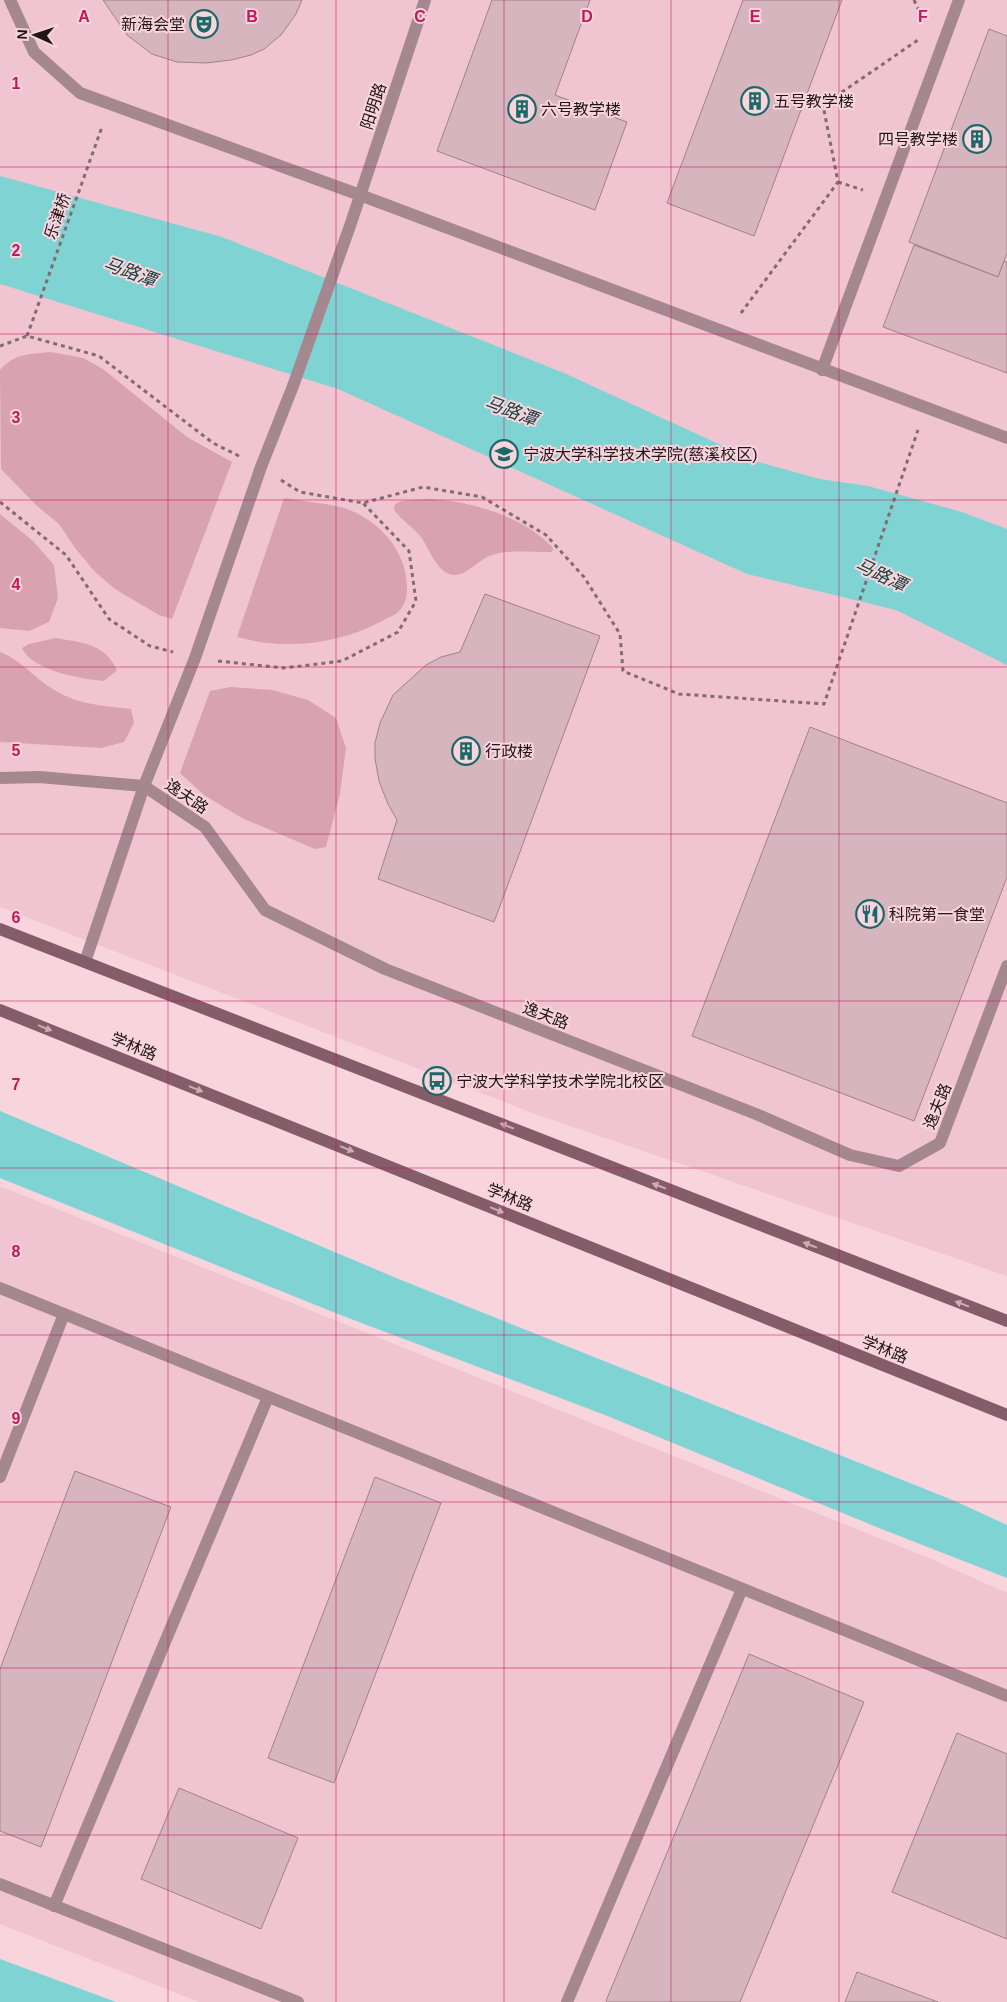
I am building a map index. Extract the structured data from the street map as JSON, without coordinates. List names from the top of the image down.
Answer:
{
  "streets": {
    "main road": ["学林路"],
    "street": ["阳明路", "逸夫路"],
    "path": ["乐津桥"]
  },
  "crossings": [
    ["阳明路", "逸夫路"]
  ],
  "water": ["马路潭"],
  "places": {
    "theatre": ["新海会堂"],
    "building": [
      "五号教学楼",
      "六号教学楼",
      "四号教学楼",
      "行政楼"
    ],
    "school or university": ["宁波大学科学技术学院(慈溪校区)"],
    "restaurant": ["科院第一食堂"],
    "bus stop": ["宁波大学科学技术学院北校区"]
  },
  "north": "left",
  "grid": {
    "columns": [
      "A",
      "B",
      "C",
      "D",
      "E",
      "F"
    ],
    "rows": [
      "1",
      "2",
      "3",
      "4",
      "5",
      "6",
      "7",
      "8",
      "9"
    ]
  }
}
